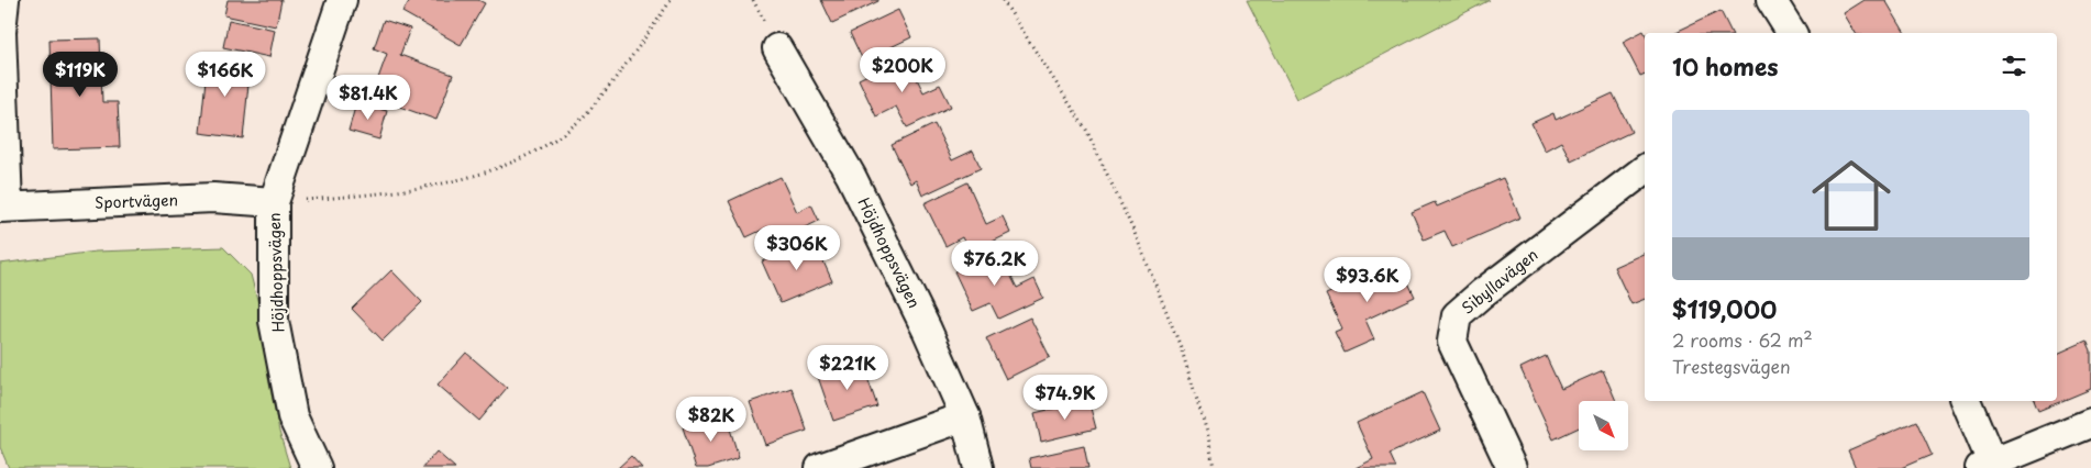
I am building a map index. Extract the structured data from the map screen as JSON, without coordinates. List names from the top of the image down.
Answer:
{
  "streets": {
    "street": ["Sportvägen", "Höjdhoppsvägen", "Sibyllavägen"]
  },
  "crossings": [
    ["Sportvägen", "Höjdhoppsvägen"]
  ],
  "north": "bottom right",
  "page": {
    "heading": "10 homes",
    "price": [
      "$200K",
      "$119K",
      "$166K",
      "$81.4K",
      "$306K",
      "$76.2K",
      "$93.6K",
      "$221K",
      "$74.9K",
      "$82K"
    ],
    "list": [
      {
        "name": "$119,000",
        "note": "2 rooms · 62 m² · Trestegsvägen"
      }
    ]
  }
}
